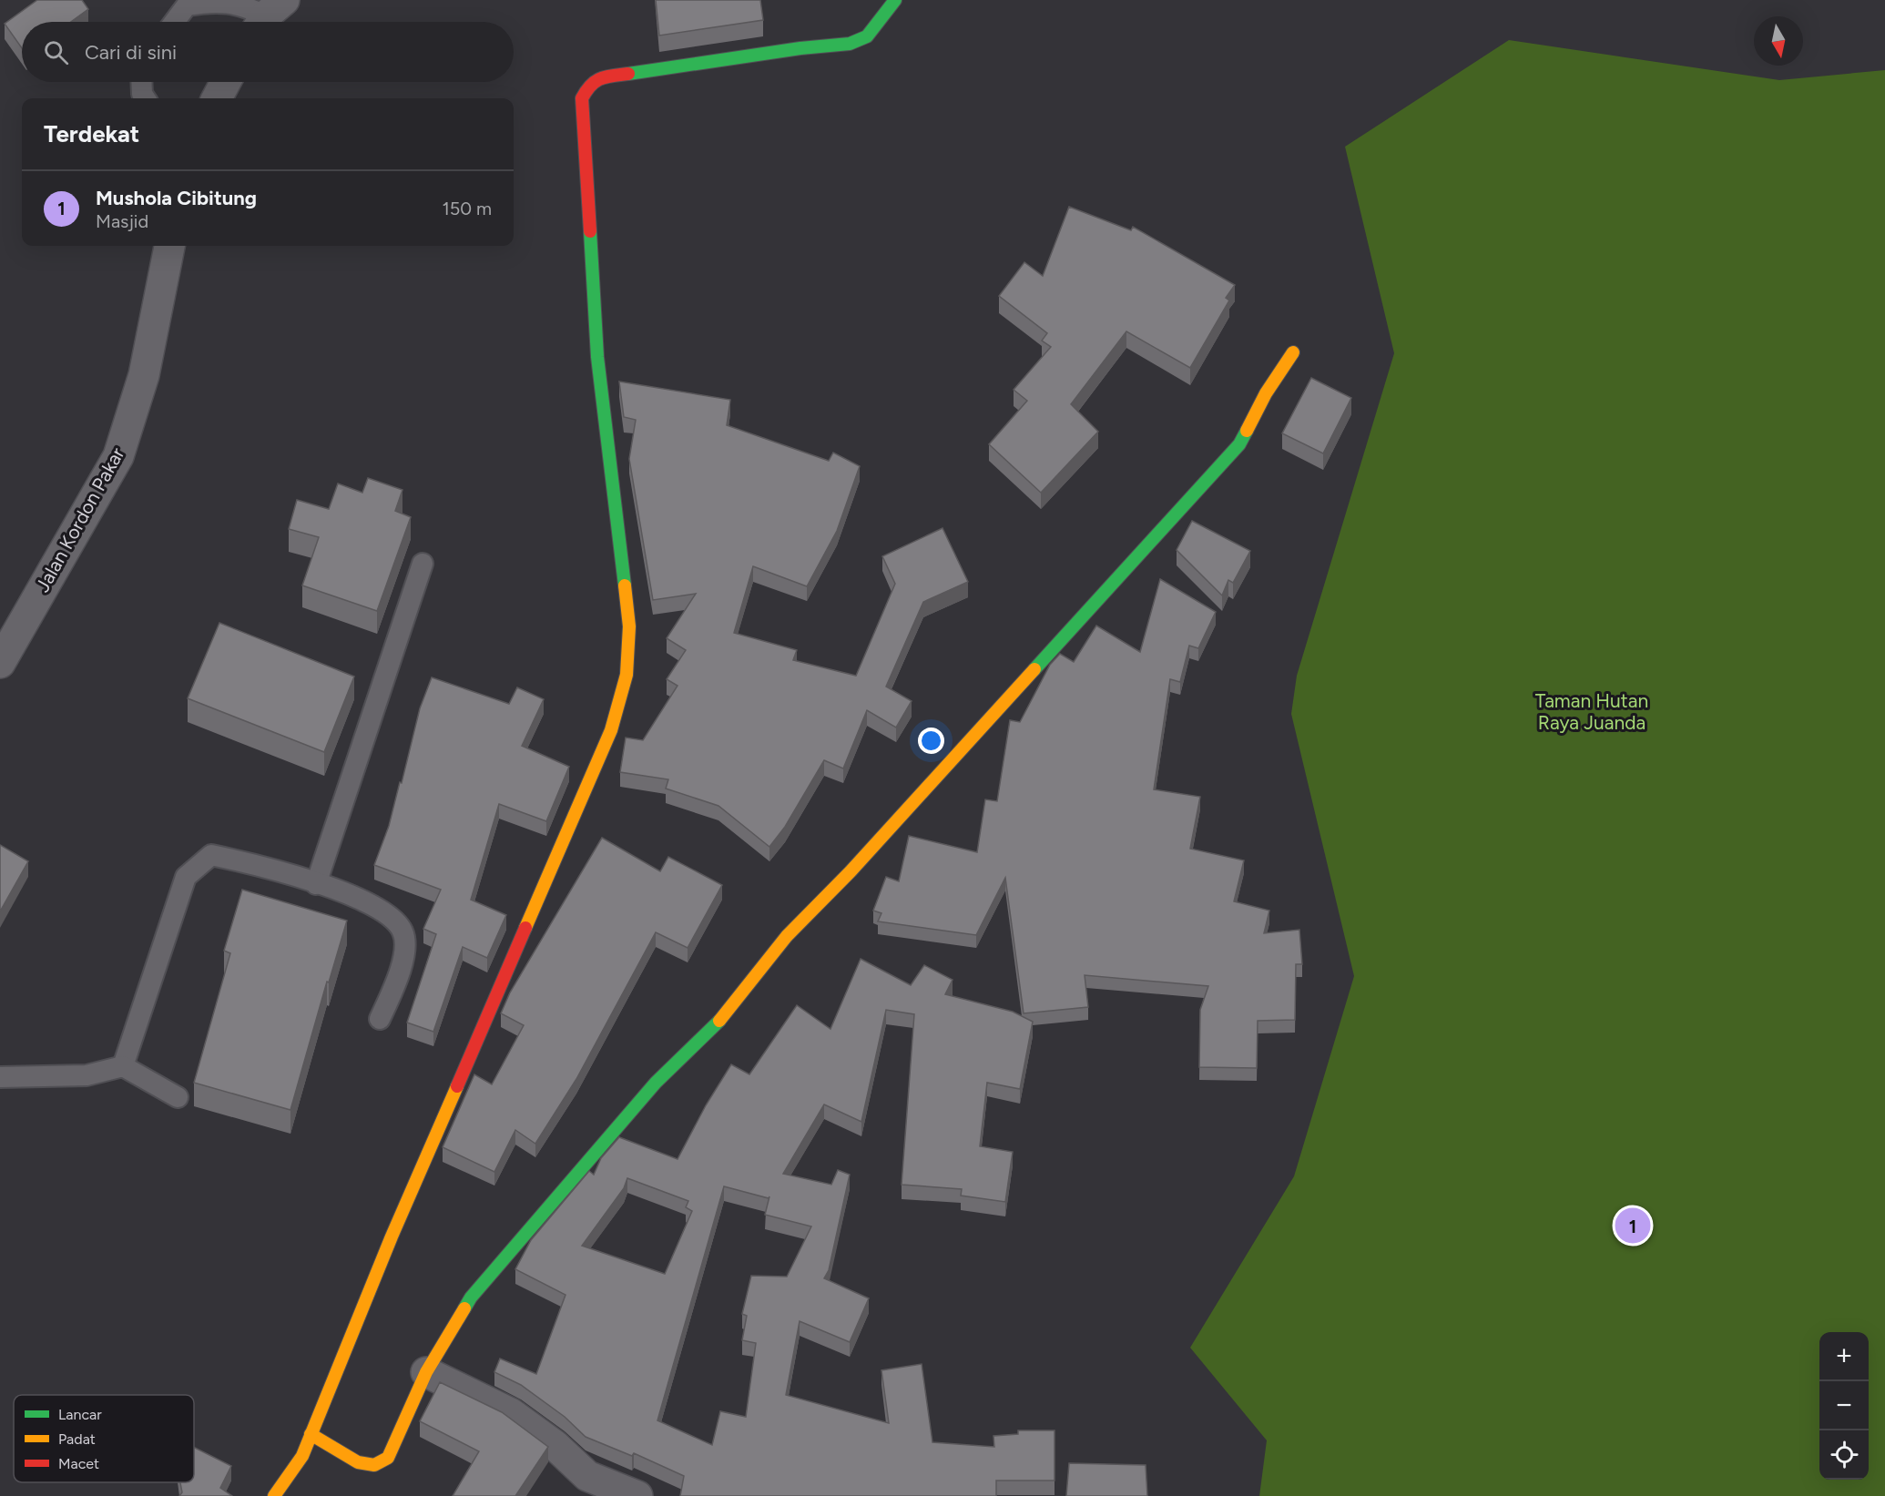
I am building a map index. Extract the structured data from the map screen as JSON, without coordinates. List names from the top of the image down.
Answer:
{
  "streets": {
    "street": ["Jalan Kordon Pakar"]
  },
  "parks": ["Taman Hutan Raya Juanda"],
  "legend": ["Lancar", "Padat", "Macet"],
  "north": "bottom",
  "page": {
    "search": "Cari di sini",
    "heading": "Terdekat",
    "list": [
      {
        "mark": "1",
        "name": "Mushola Cibitung",
        "note": "Masjid",
        "value": "150 m"
      }
    ],
    "pins": "1",
    "map_buttons": ["+", "−"]
  }
}
